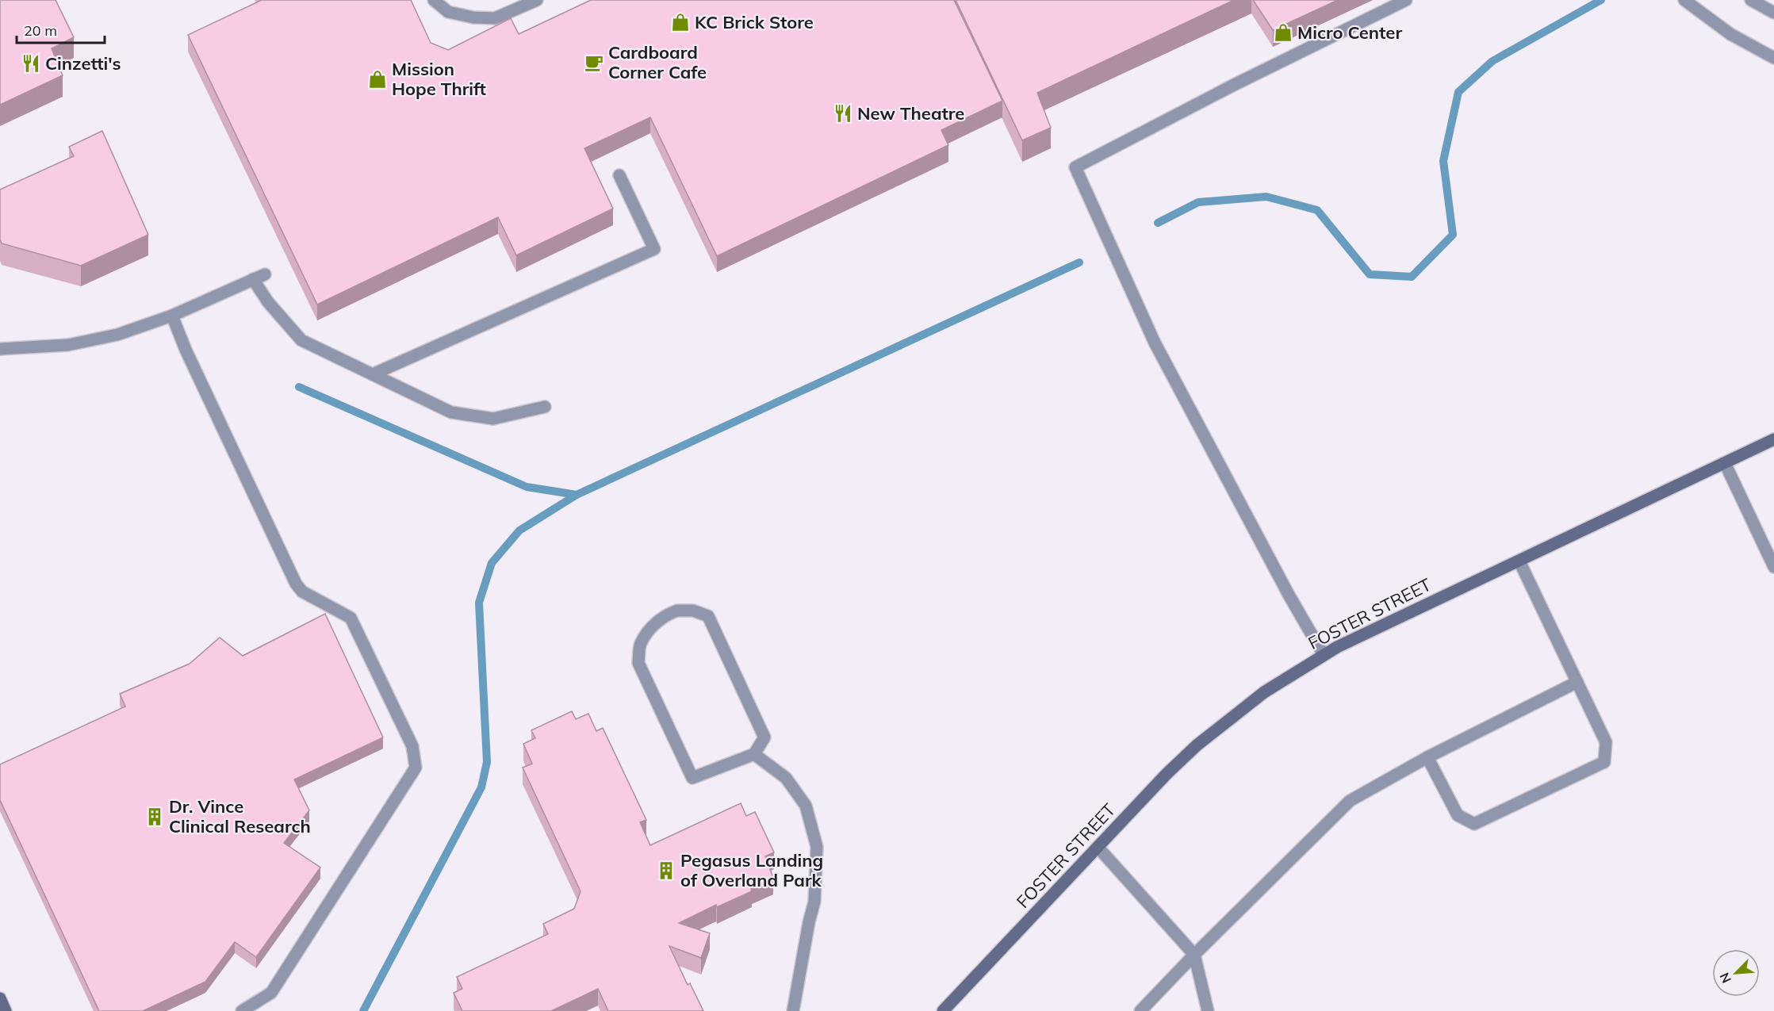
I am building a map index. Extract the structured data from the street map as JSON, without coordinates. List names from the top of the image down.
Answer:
{
  "streets": {
    "street": ["FOSTER STREET"]
  },
  "places": {
    "shop": ["KC Brick Store", "Micro Center", "Mission Hope Thrift"],
    "cafe": ["Cardboard Corner Cafe"],
    "restaurant": ["Cinzetti's", "New Theatre"],
    "building": ["Dr. Vince Clinical Research", "Pegasus Landing of Overland Park"]
  },
  "scale_bar": "20 m",
  "north": "bottom left"
}
